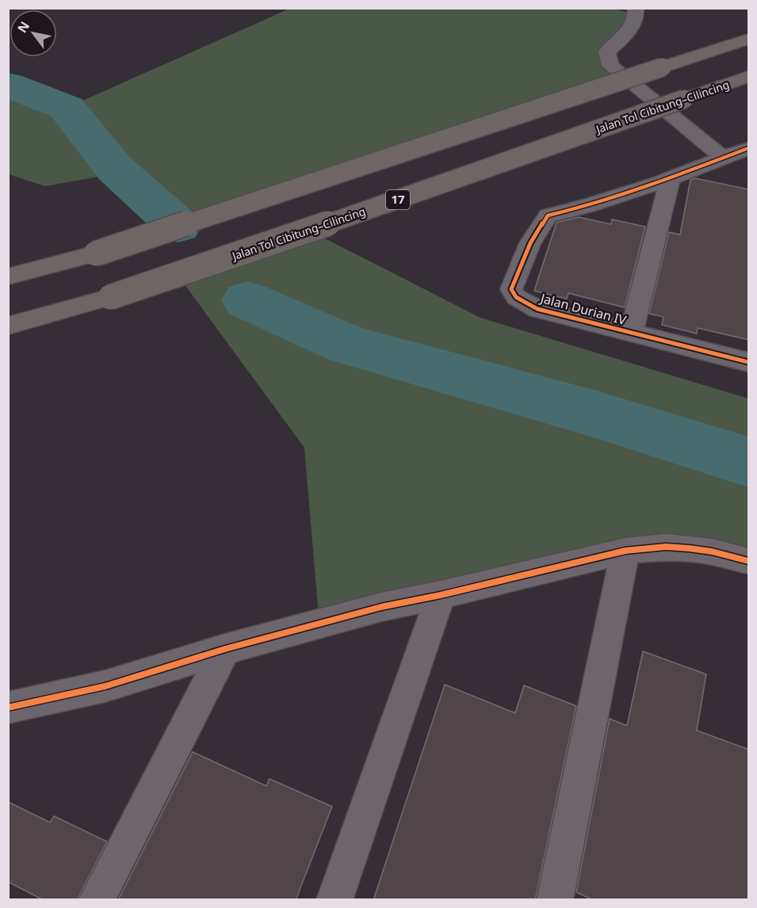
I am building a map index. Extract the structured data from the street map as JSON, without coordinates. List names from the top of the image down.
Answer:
{
  "streets": {
    "highway": ["Jalan Tol Cibitung–Cilincing", "17"],
    "street": ["Jalan Durian IV"]
  },
  "north": "top left"
}
